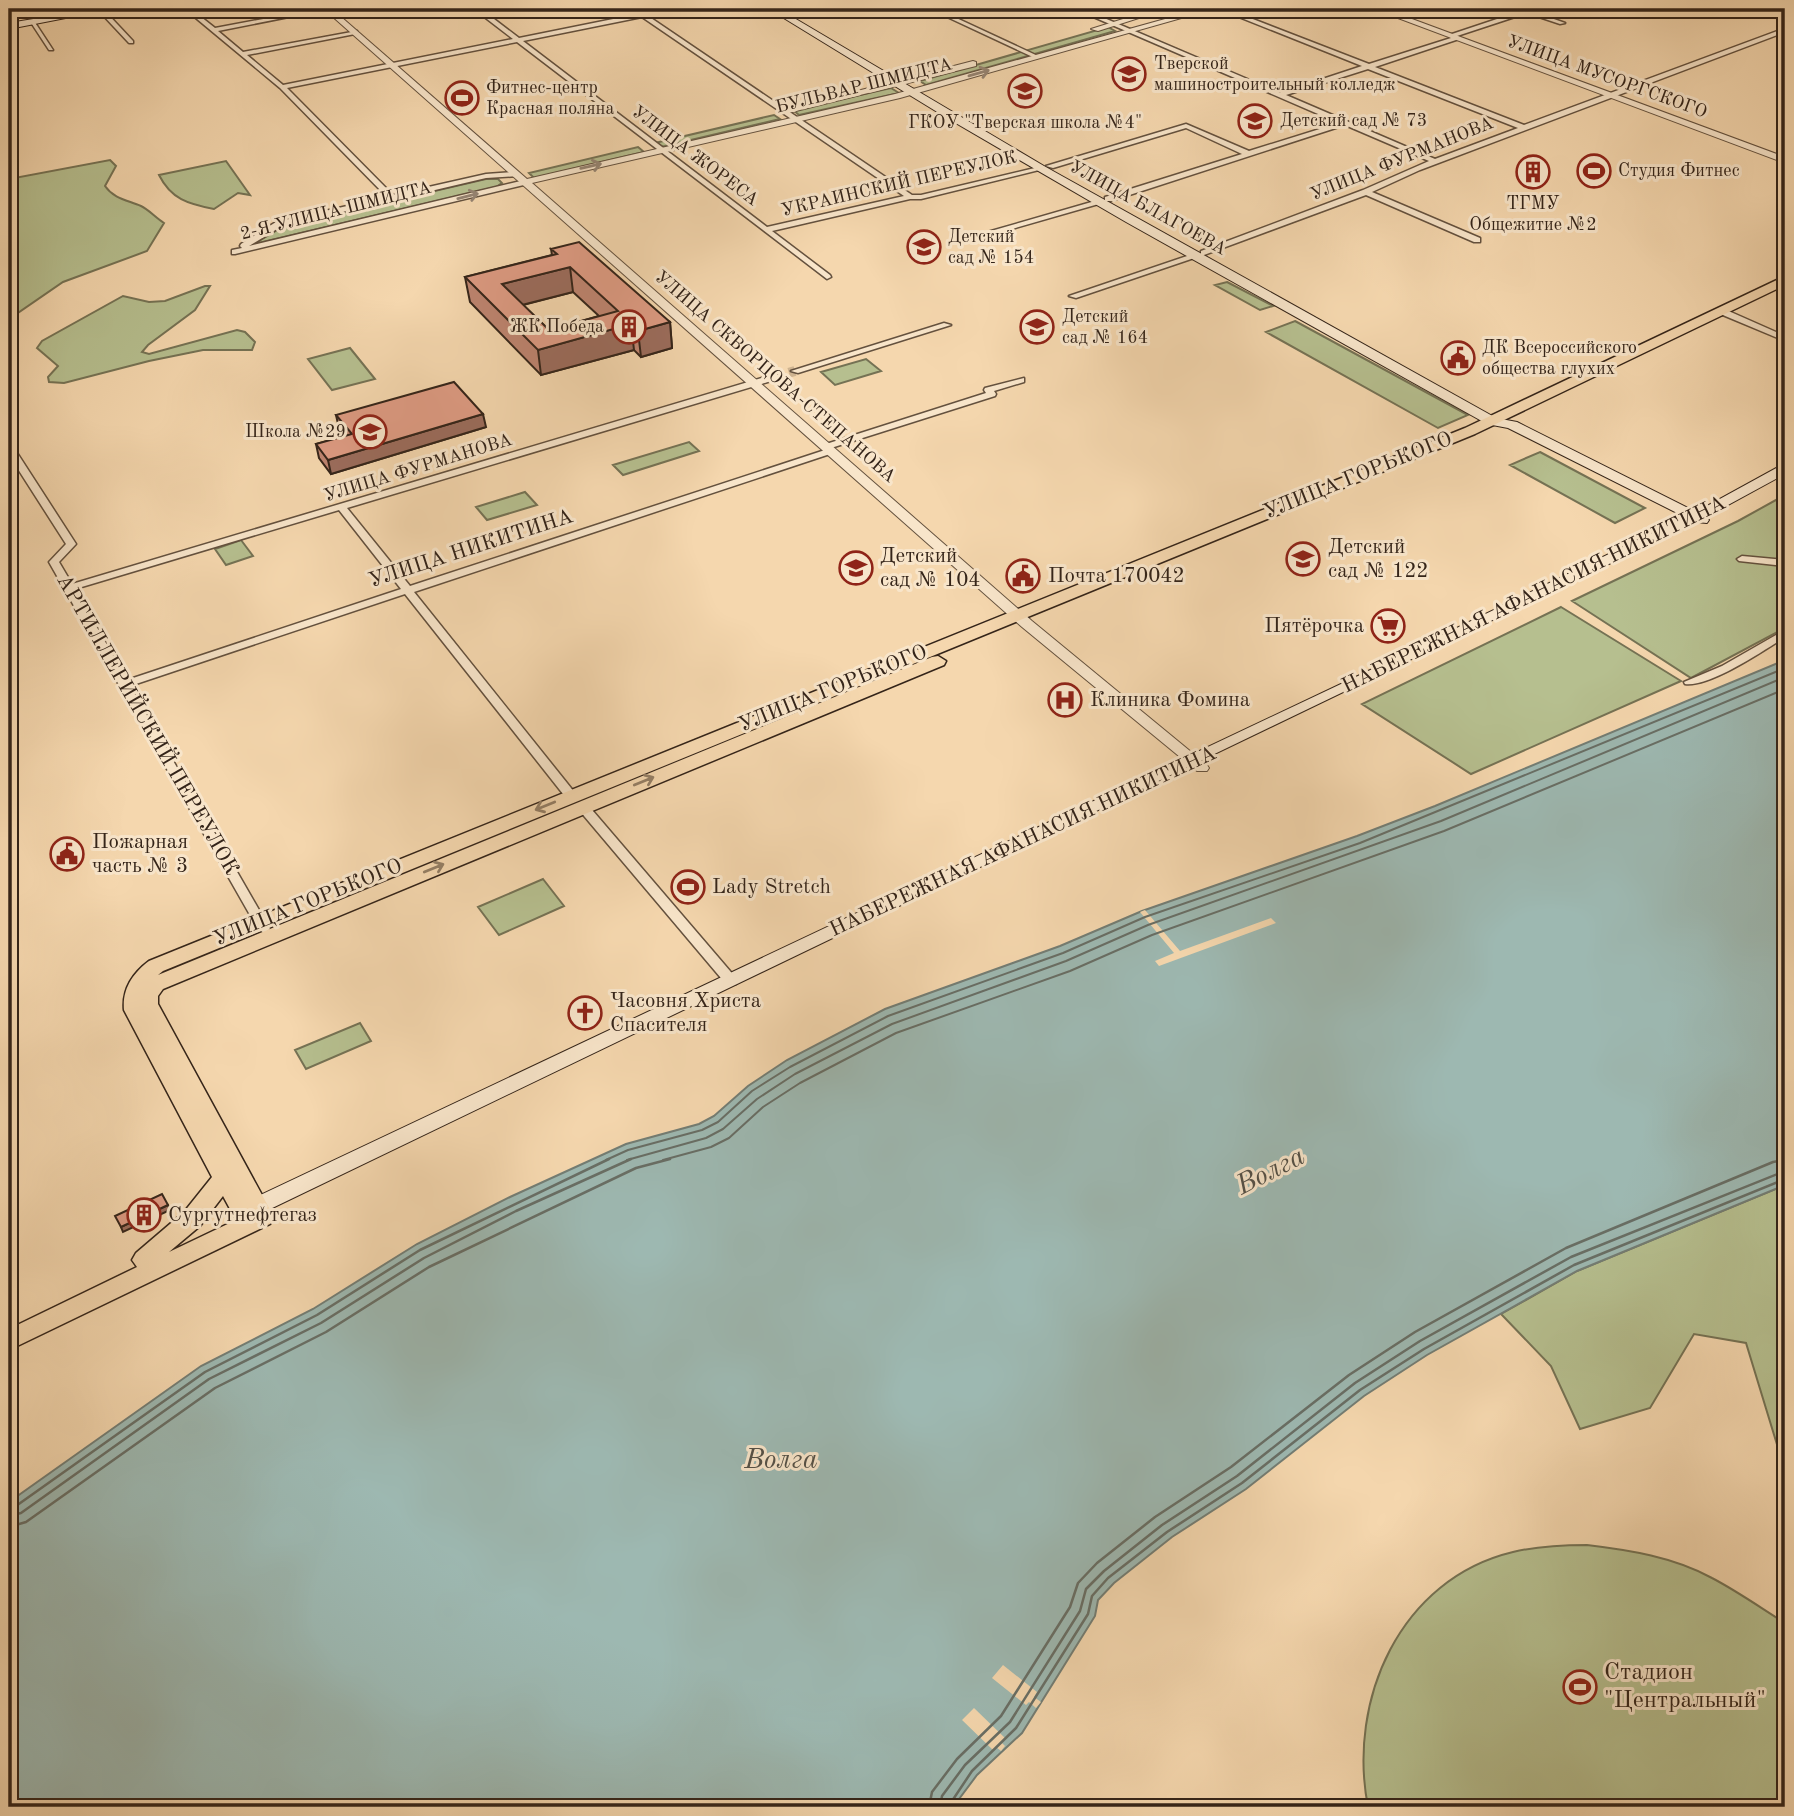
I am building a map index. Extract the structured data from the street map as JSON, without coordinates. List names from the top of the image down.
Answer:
{
  "streets": {
    "main road": ["УЛИЦА БЛАГОЕВА", "УЛИЦА ГОРЬКОГО", "НАБЕРЕЖНАЯ АФАНАСИЯ НИКИТИНА"],
    "street": [
      "УЛИЦА МУСОРГСКОГО",
      "БУЛЬВАР ШМИДТА",
      "УЛИЦА ЖОРЕСА",
      "УЛИЦА ФУРМАНОВА",
      "УКРАИНСКИЙ ПЕРЕУЛОК",
      "2-Я УЛИЦА ШМИДТА",
      "УЛИЦА СКВОРЦОВА-СТЕПАНОВА",
      "УЛИЦА НИКИТИНА",
      "АРТИЛЛЕРИЙСКИЙ ПЕРЕУЛОК"
    ]
  },
  "crossings": [
    ["УЛИЦА МУСОРГСКОГО", "УЛИЦА ФУРМАНОВА"],
    ["БУЛЬВАР ШМИДТА", "УЛИЦА ЖОРЕСА"],
    ["БУЛЬВАР ШМИДТА", "УЛИЦА БЛАГОЕВА"],
    ["БУЛЬВАР ШМИДТА", "2-Я УЛИЦА ШМИДТА"],
    ["БУЛЬВАР ШМИДТА", "УЛИЦА СКВОРЦОВА-СТЕПАНОВА"],
    ["УЛИЦА ЖОРЕСА", "УКРАИНСКИЙ ПЕРЕУЛОК"],
    ["УЛИЦА ФУРМАНОВА", "УЛИЦА БЛАГОЕВА"],
    ["УЛИЦА ФУРМАНОВА", "УЛИЦА СКВОРЦОВА-СТЕПАНОВА"],
    ["УЛИЦА ФУРМАНОВА", "АРТИЛЛЕРИЙСКИЙ ПЕРЕУЛОК"],
    ["УКРАИНСКИЙ ПЕРЕУЛОК", "УЛИЦА БЛАГОЕВА"],
    ["УЛИЦА БЛАГОЕВА", "УЛИЦА ГОРЬКОГО"],
    ["УЛИЦА БЛАГОЕВА", "НАБЕРЕЖНАЯ АФАНАСИЯ НИКИТИНА"],
    ["2-Я УЛИЦА ШМИДТА", "УЛИЦА СКВОРЦОВА-СТЕПАНОВА"],
    ["УЛИЦА СКВОРЦОВА-СТЕПАНОВА", "УЛИЦА ГОРЬКОГО"],
    ["УЛИЦА СКВОРЦОВА-СТЕПАНОВА", "УЛИЦА НИКИТИНА"],
    ["УЛИЦА СКВОРЦОВА-СТЕПАНОВА", "НАБЕРЕЖНАЯ АФАНАСИЯ НИКИТИНА"],
    ["УЛИЦА ГОРЬКОГО", "НАБЕРЕЖНАЯ АФАНАСИЯ НИКИТИНА"],
    ["УЛИЦА ГОРЬКОГО", "АРТИЛЛЕРИЙСКИЙ ПЕРЕУЛОК"],
    ["УЛИЦА НИКИТИНА", "АРТИЛЛЕРИЙСКИЙ ПЕРЕУЛОК"]
  ],
  "water": ["Волга"],
  "places": {
    "school or university": [
      "Тверской машиностроительный колледж",
      "ГКОУ \"Тверская школа №4\"",
      "Детский сад № 73",
      "Детский сад № 154",
      "Детский сад № 164",
      "Школа №29",
      "Детский сад № 122",
      "Детский сад № 104"
    ],
    "sports": [
      "Фитнес-центр Красная поляна",
      "Студия Фитнес",
      "Lady Stretch",
      "Стадион \"Центральный\""
    ],
    "building": ["ТГМУ Общежитие №2", "ЖК Победа", "Сургутнефтегаз"],
    "public building": ["ДК Всероссийского общества глухих", "Почта 170042", "Пожарная часть № 3"],
    "supermarket": ["Пятёрочка"],
    "hospital": ["Клиника Фомина"],
    "church": ["Часовня Христа Спасителя"]
  }
}
